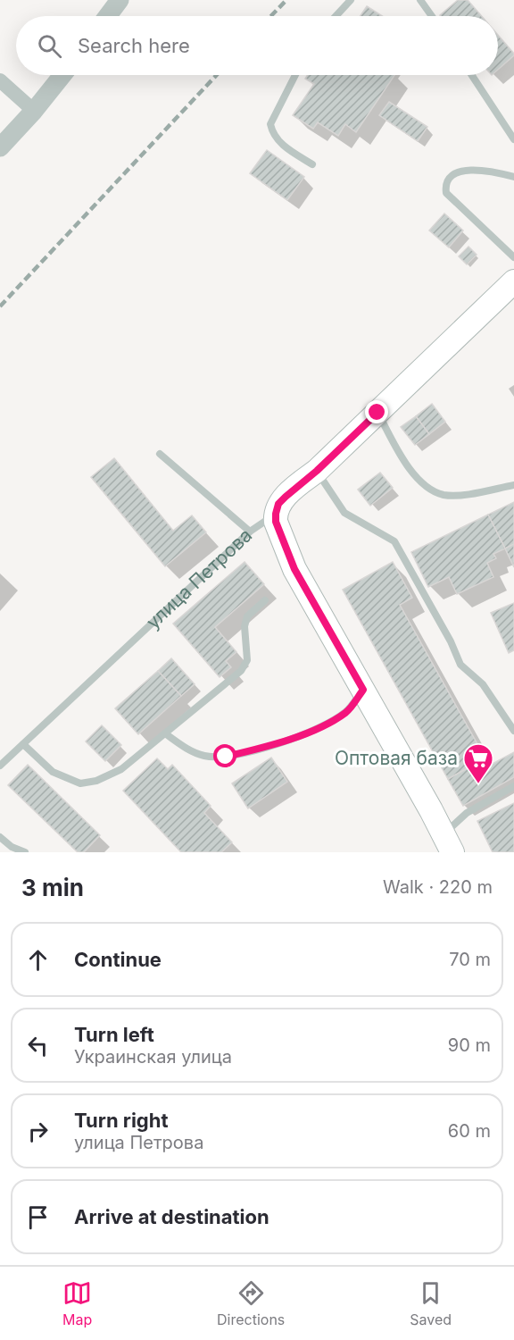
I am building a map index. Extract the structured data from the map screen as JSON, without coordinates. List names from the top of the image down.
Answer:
{
  "streets": {
    "main road": ["улица Петрова"]
  },
  "places": {
    "supermarket": ["Оптовая база"]
  },
  "page": {
    "search": "Search here",
    "heading": ["3 min", "Walk · 220 m"],
    "list": [
      ["Continue", "70 m"],
      ["Turn left", "Украинская улица", "90 m"],
      ["Turn right", "улица Петрова", "60 m"],
      "Arrive at destination"
    ],
    "nav": ["Map", "Directions", "Saved"]
  }
}
